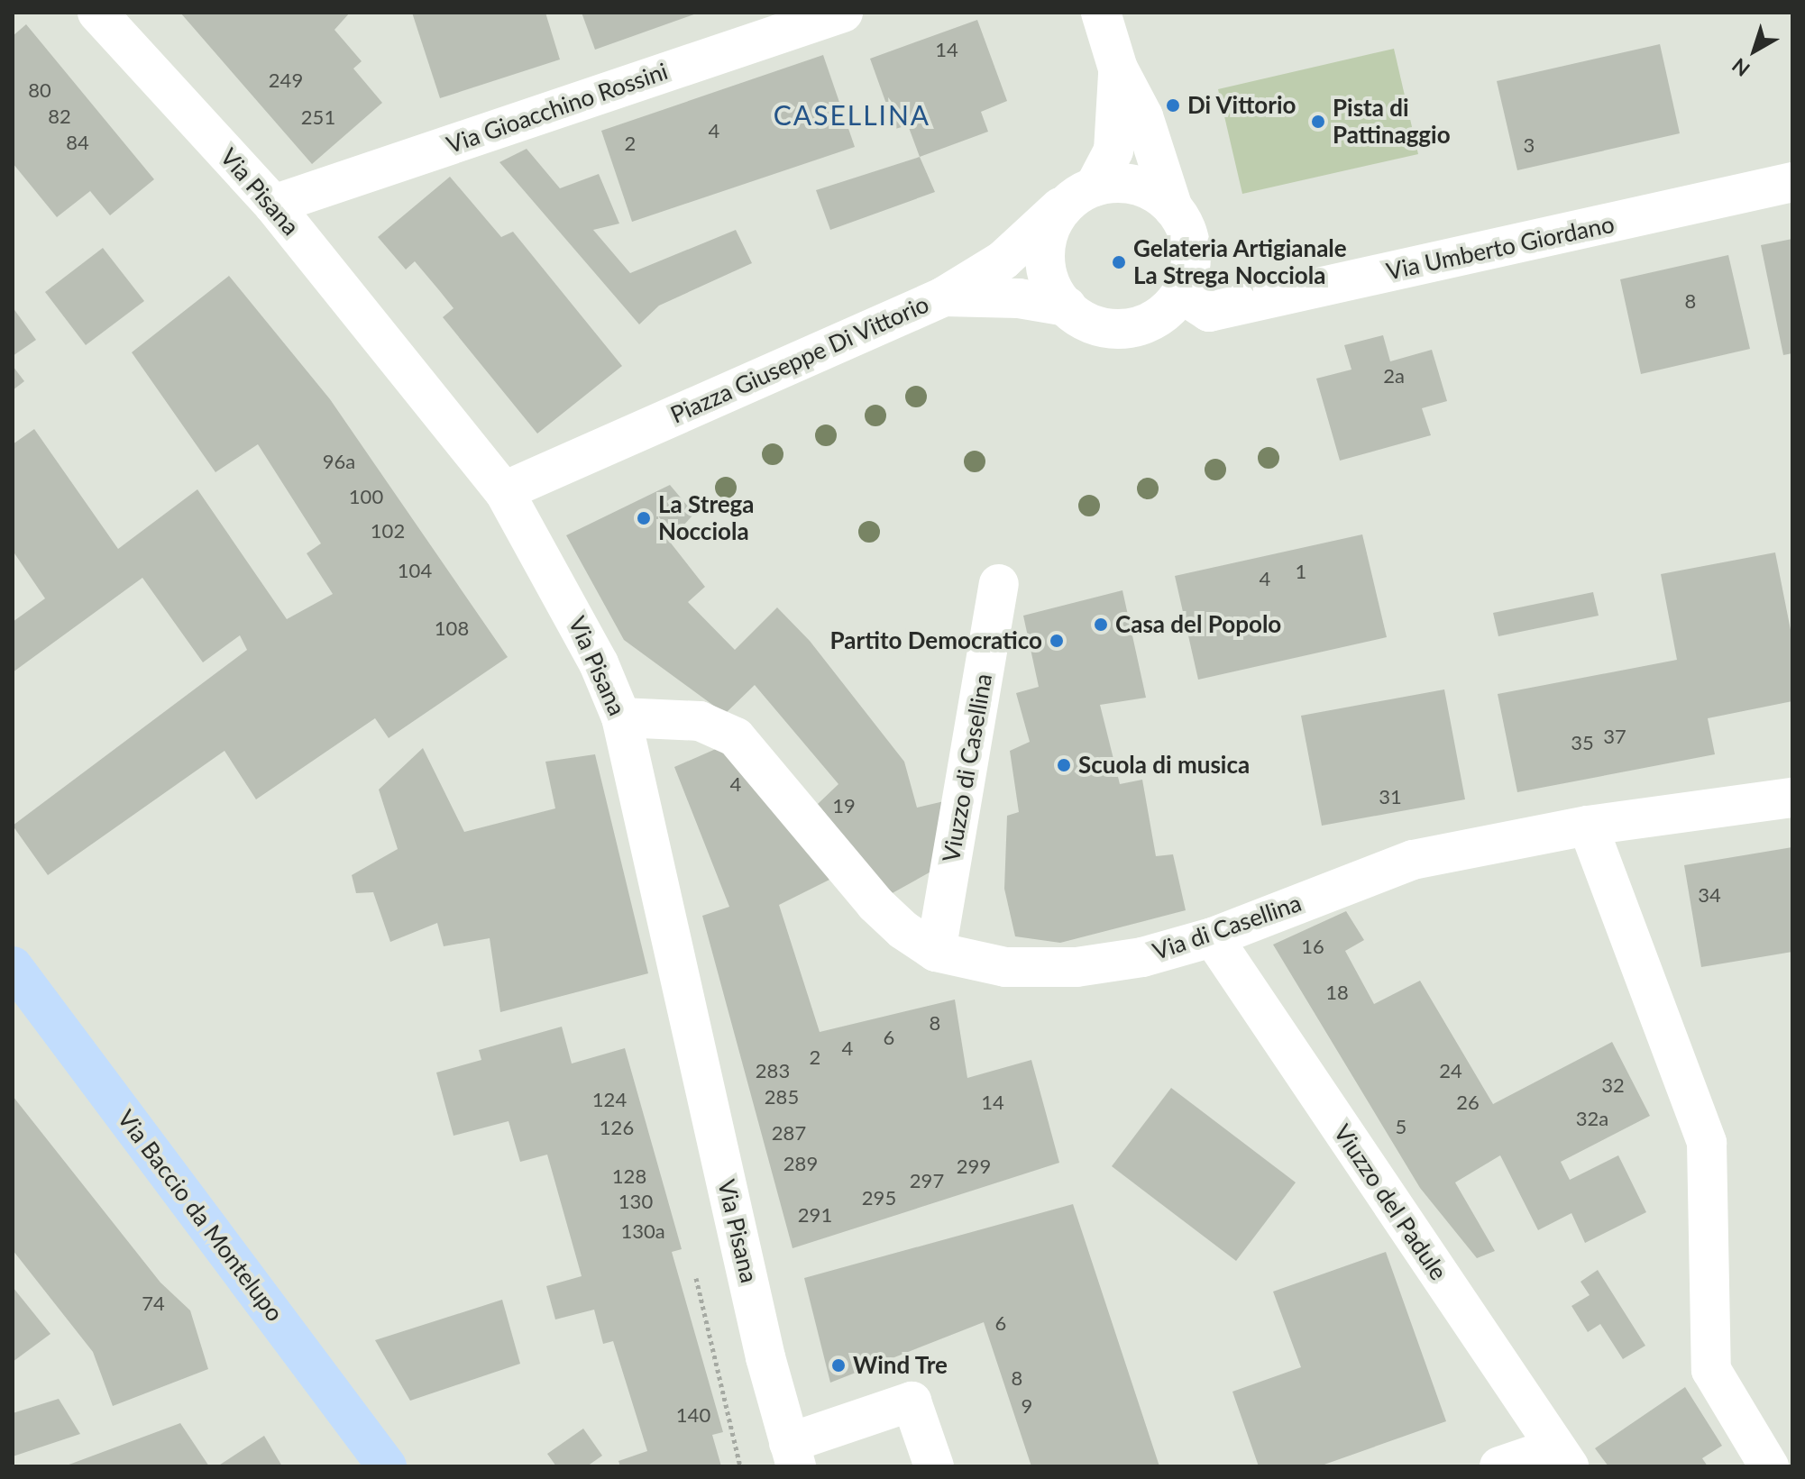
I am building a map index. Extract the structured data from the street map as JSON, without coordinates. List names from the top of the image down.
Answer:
{
  "streets": {
    "main road": ["Via Baccio da Montelupo"],
    "street": [
      "Via Gioacchino Rossini",
      "Via Pisana",
      "Via Umberto Giordano",
      "Piazza Giuseppe Di Vittorio",
      "Viuzzo di Casellina",
      "Via di Casellina",
      "Viuzzo del Padule"
    ]
  },
  "crossings": [
    ["Via Gioacchino Rossini", "Via Pisana"],
    ["Via Pisana", "Piazza Giuseppe Di Vittorio"],
    ["Via Pisana", "Via di Casellina"],
    ["Via Umberto Giordano", "Piazza Giuseppe Di Vittorio"],
    ["Viuzzo di Casellina", "Via di Casellina"],
    ["Via di Casellina", "Viuzzo del Padule"]
  ],
  "districts": ["CASELLINA"],
  "places": [
    "Di Vittorio",
    "Pista di Pattinaggio",
    "Gelateria Artigianale La Strega Nocciola",
    "La Strega Nocciola",
    "Casa del Popolo",
    "Partito Democratico",
    "Scuola di musica",
    "Wind Tre"
  ],
  "house_numbers": [
    "14",
    "249",
    "80",
    "82",
    "251",
    "4",
    "84",
    "2",
    "3",
    "8",
    "2a",
    "96a",
    "100",
    "102",
    "104",
    "1",
    "4",
    "108",
    "37",
    "35",
    "4",
    "31",
    "19",
    "34",
    "16",
    "18",
    "8",
    "6",
    "4",
    "2",
    "283",
    "24",
    "32",
    "285",
    "124",
    "14",
    "26",
    "32a",
    "5",
    "126",
    "287",
    "289",
    "299",
    "128",
    "297",
    "295",
    "130",
    "291",
    "130a",
    "74",
    "6",
    "8",
    "9",
    "140"
  ],
  "north": "bottom left"
}
